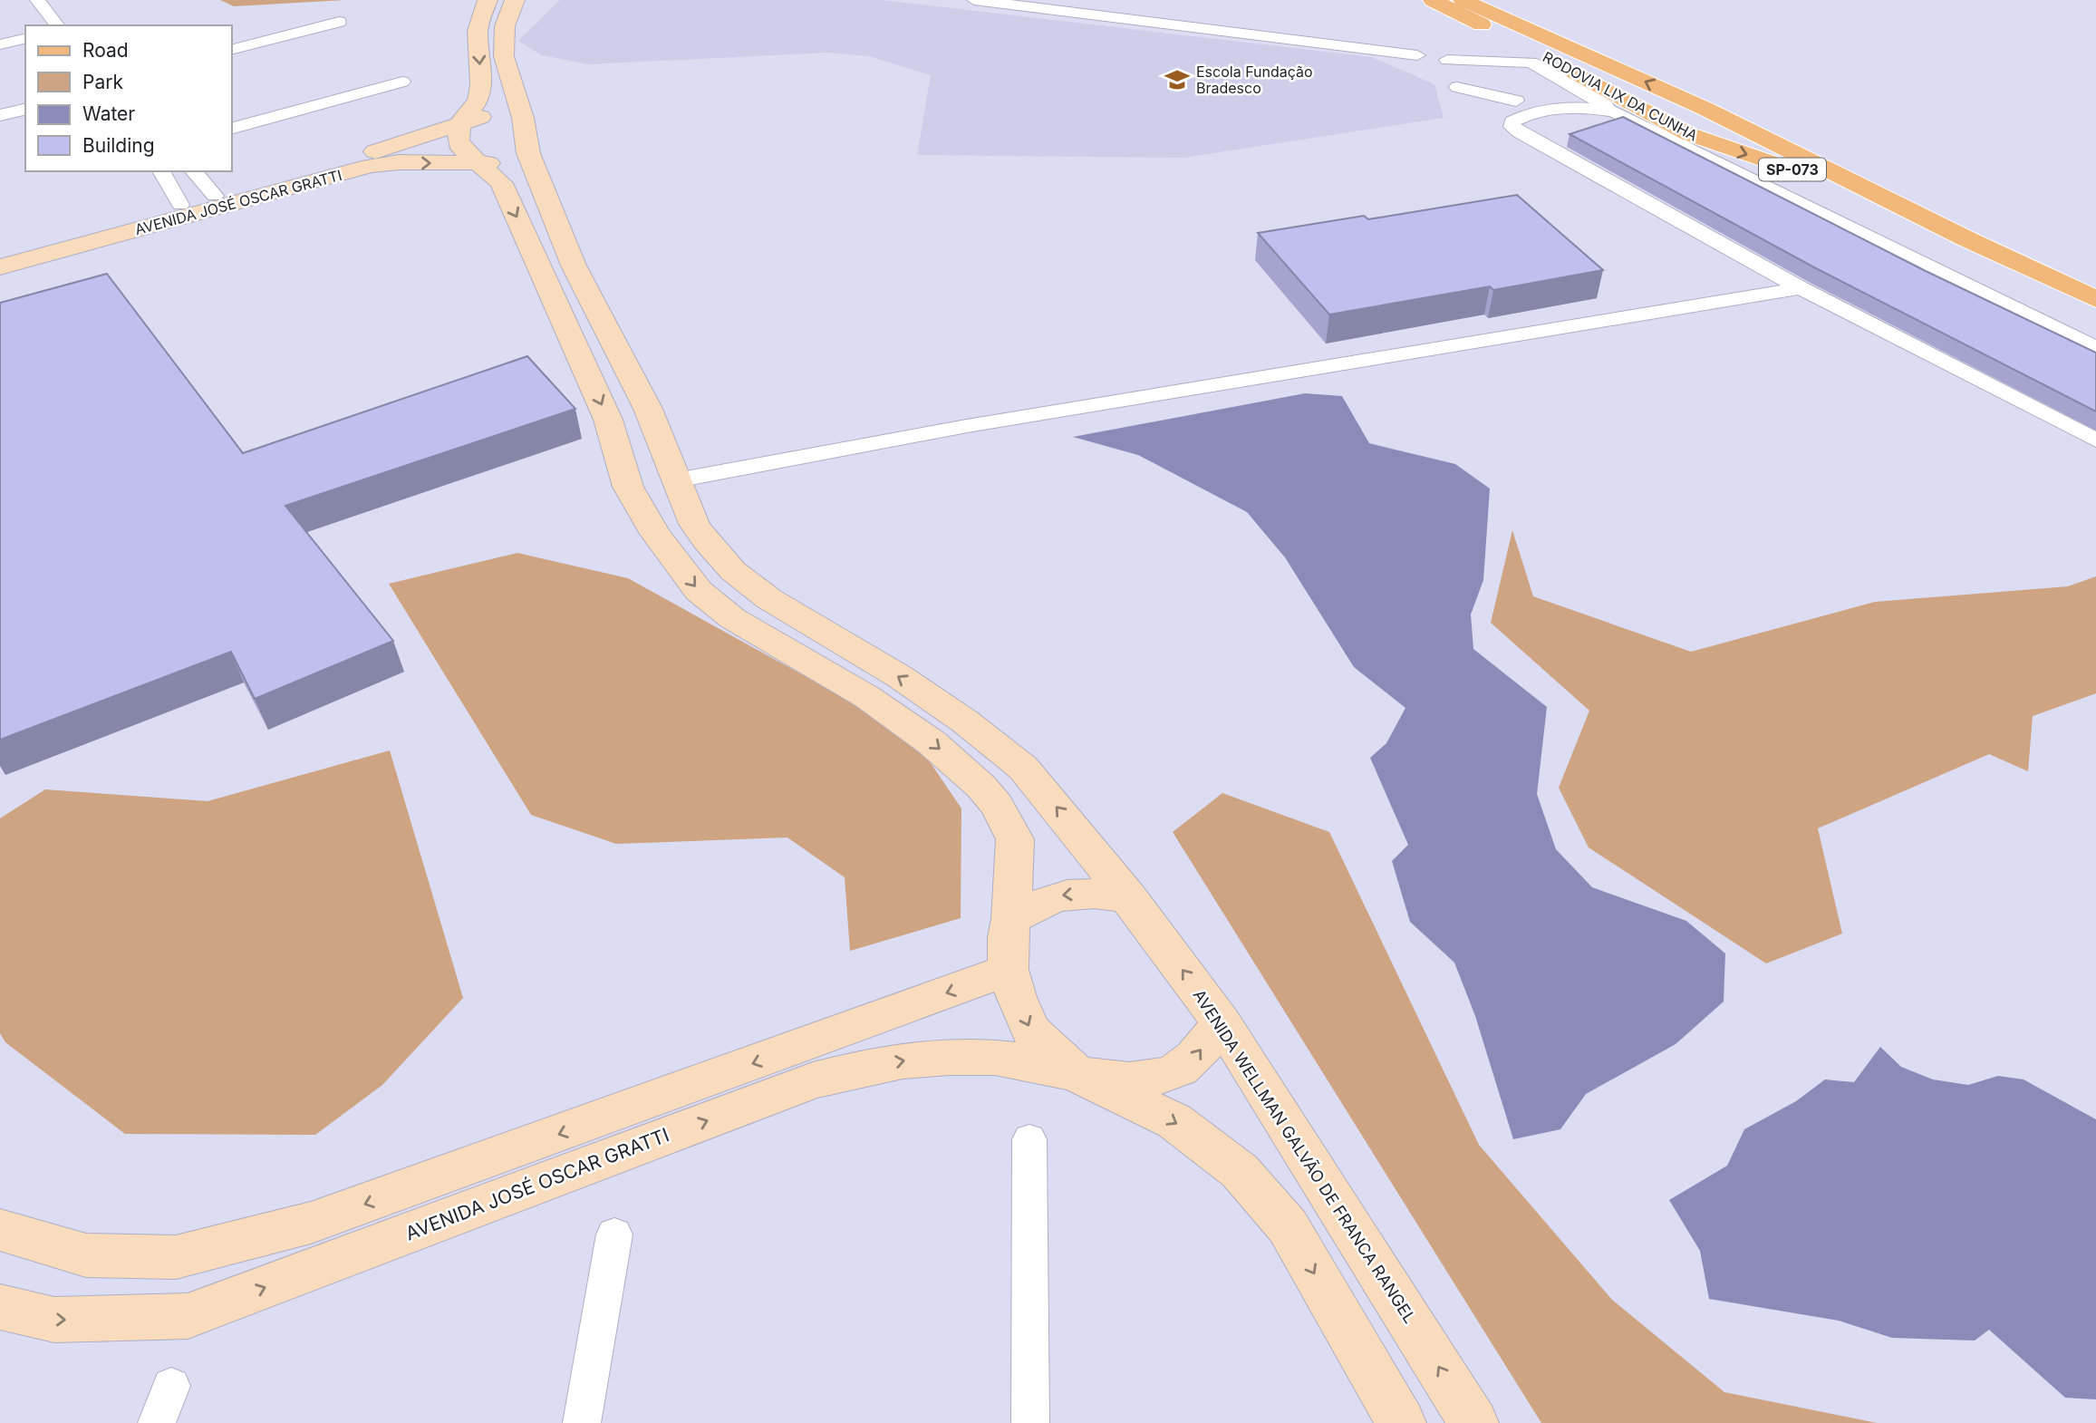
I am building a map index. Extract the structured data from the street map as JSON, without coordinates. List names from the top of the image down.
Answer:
{
  "streets": {
    "main road": [
      "RODOVIA LIX DA CUNHA",
      "SP-073",
      "AVENIDA JOSÉ OSCAR GRATTI",
      "AVENIDA WELLMAN GALVÃO DE FRANCA RANGEL"
    ]
  },
  "crossings": [
    ["AVENIDA JOSÉ OSCAR GRATTI", "AVENIDA WELLMAN GALVÃO DE FRANCA RANGEL"]
  ],
  "places": {
    "school or university": ["Escola Fundação Bradesco"]
  },
  "legend": [
    "Road",
    "Park",
    "Water",
    "Building"
  ]
}
